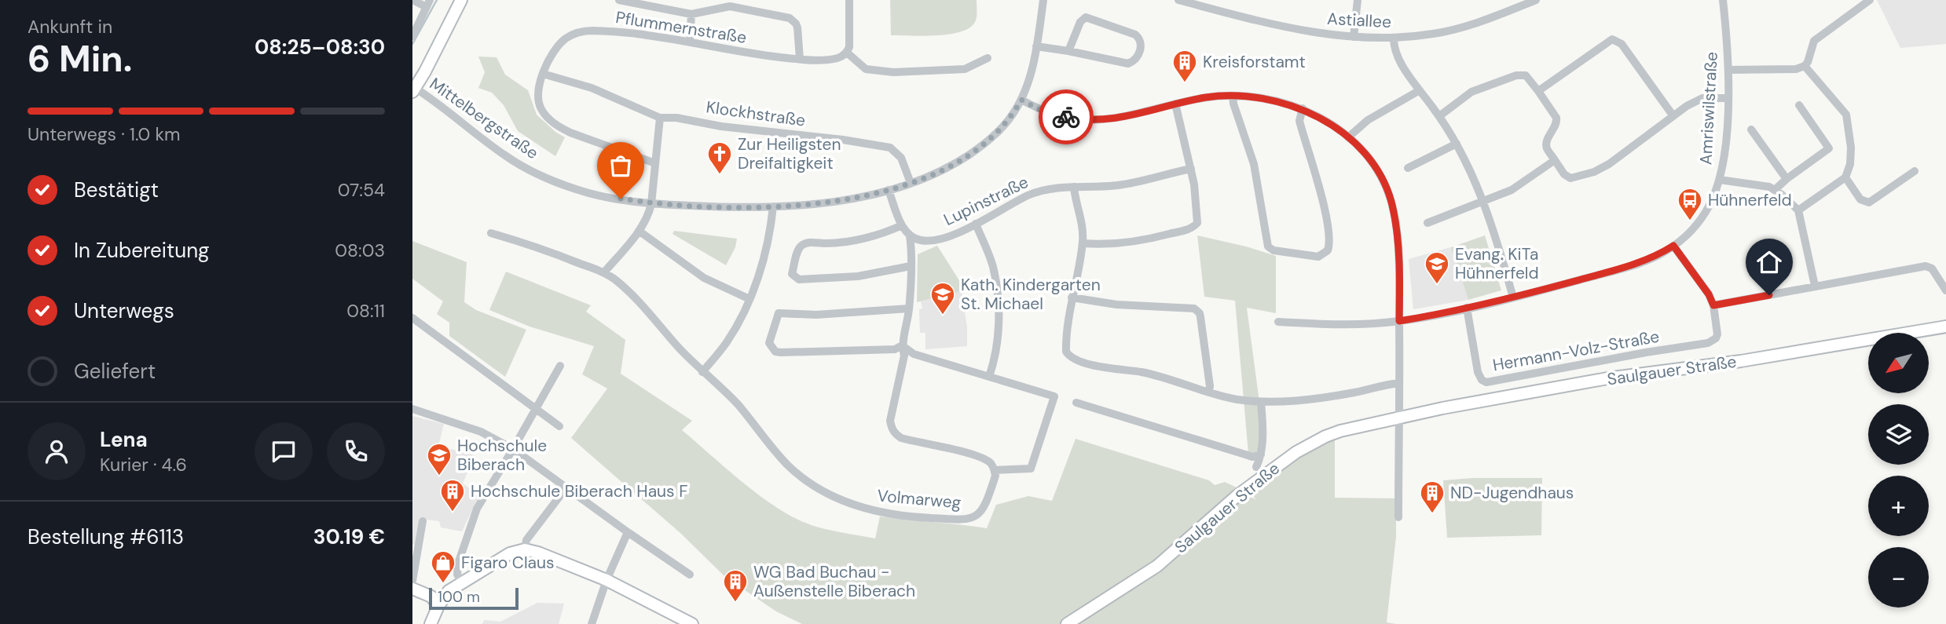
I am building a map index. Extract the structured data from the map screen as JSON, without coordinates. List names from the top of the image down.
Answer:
{
  "streets": {
    "main road": ["Saulgauer Straße"],
    "street": [
      "Astiallee",
      "Pflummernstraße",
      "Amriswilstraße",
      "Klockhstraße",
      "Mittelbergstraße",
      "Lupinstraße",
      "Hermann-Volz-Straße",
      "Volmarweg"
    ]
  },
  "crossings": [
    ["Pflummernstraße", "Klockhstraße"],
    ["Amriswilstraße", "Hermann-Volz-Straße"],
    ["Klockhstraße", "Mittelbergstraße"]
  ],
  "places": {
    "building": [
      "Kreisforstamt",
      "Hochschule Biberach Haus F",
      "ND-Jugendhaus",
      "WG Bad Buchau - Außenstelle Biberach"
    ],
    "church": ["Zur Heiligsten Dreifaltigkeit"],
    "bus stop": ["Hühnerfeld"],
    "school or university": ["Evang. KiTa Hühnerfeld", "Kath. Kindergarten St. Michael", "Hochschule Biberach"],
    "shop": ["Figaro Claus"]
  },
  "scale_bar": "100 m",
  "north": "bottom left",
  "page": {
    "heading": ["6 Min.", "Ankunft in", "08:25–08:30"],
    "panel": [
      "Lena",
      "Kurier · 4.6",
      "Bestellung #6113",
      "30.19 €"
    ],
    "bar": "Unterwegs · 1.0 km",
    "list": [
      ["Bestätigt", "07:54"],
      ["In Zubereitung", "08:03"],
      ["Unterwegs", "08:11"],
      "Geliefert"
    ],
    "map_buttons": ["+", "−"],
    "scale": "100 m"
  }
}
